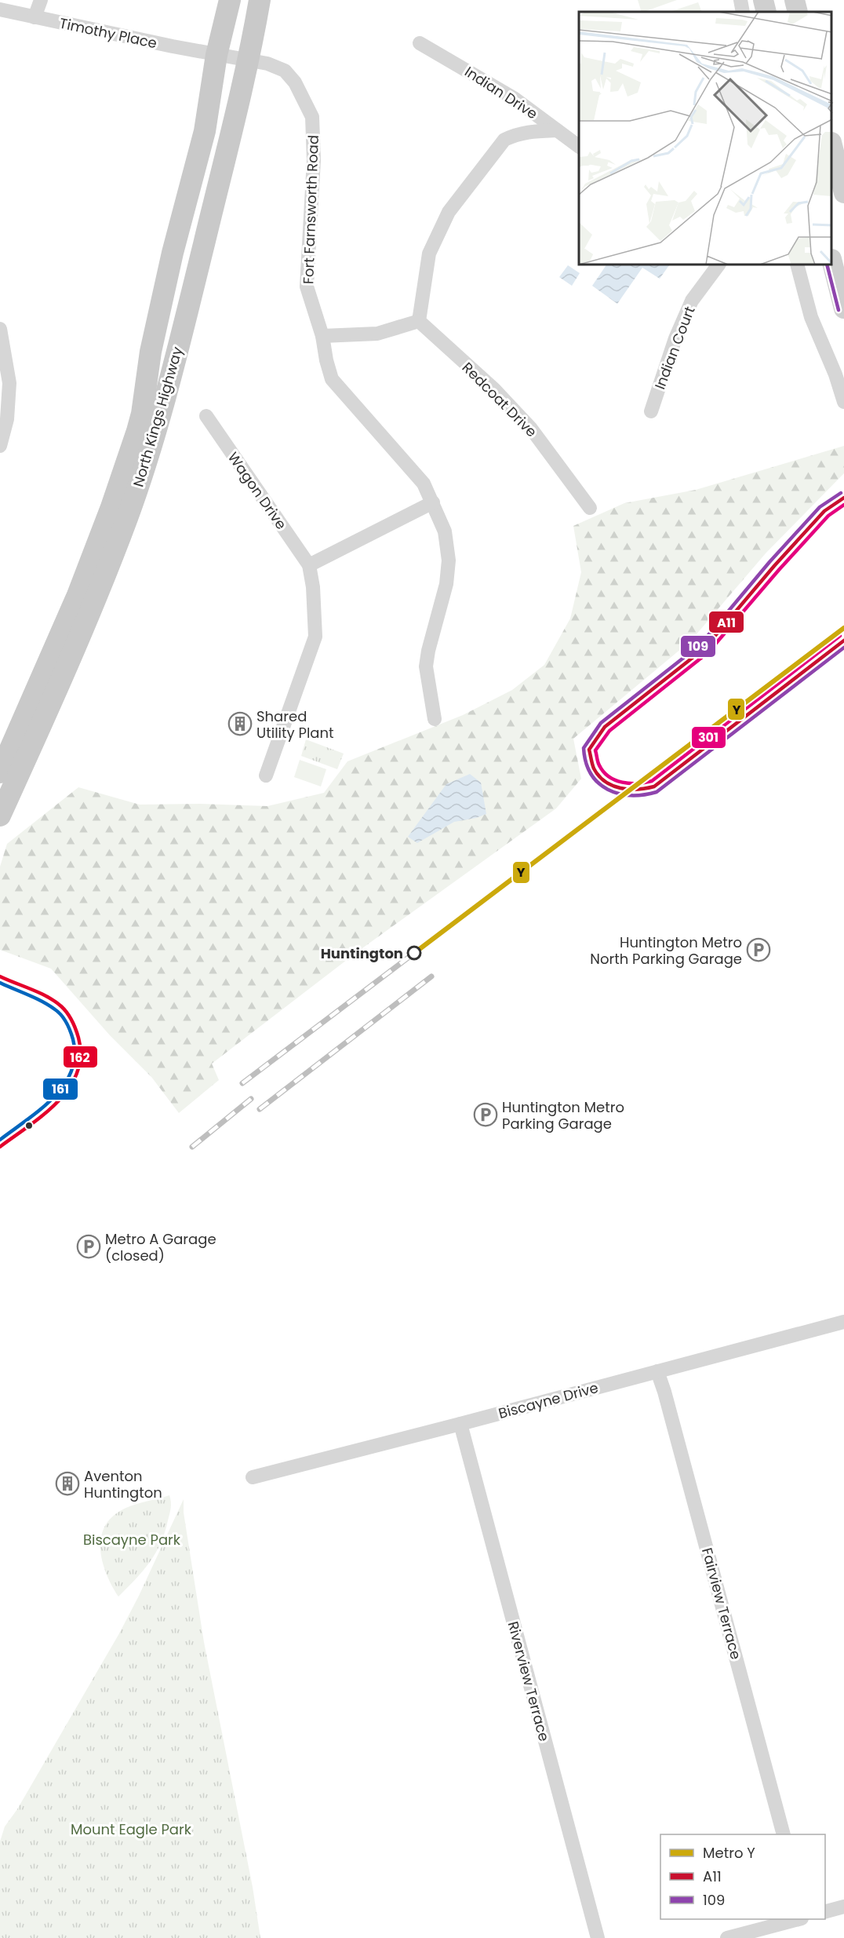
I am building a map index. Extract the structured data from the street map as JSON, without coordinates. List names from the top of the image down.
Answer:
{
  "streets": {
    "main road": ["North Kings Highway"],
    "street": [
      "Timothy Place",
      "Indian Drive",
      "Fort Farnsworth Road",
      "Indian Court",
      "Redcoat Drive",
      "Wagon Drive",
      "Biscayne Drive",
      "Fairview Terrace",
      "Riverview Terrace"
    ]
  },
  "crossings": [
    ["Timothy Place", "Fort Farnsworth Road"],
    ["Timothy Place", "North Kings Highway"],
    ["Fort Farnsworth Road", "North Kings Highway"],
    ["Biscayne Drive", "Fairview Terrace"],
    ["Biscayne Drive", "Riverview Terrace"]
  ],
  "parks": ["Biscayne Park", "Mount Eagle Park"],
  "places": {
    "building": ["Shared Utility Plant", "Aventon Huntington"],
    "parking": ["Huntington Metro North Parking Garage", "Huntington Metro Parking Garage", "Metro A Garage (closed)"],
    "other": ["Huntington"]
  },
  "lines": [
    "transit line 109",
    "transit line A11",
    "transit line 301",
    "metro line Y",
    "transit line 162",
    "transit line 161"
  ],
  "legend": ["Metro Y", "A11", "109"]
}
